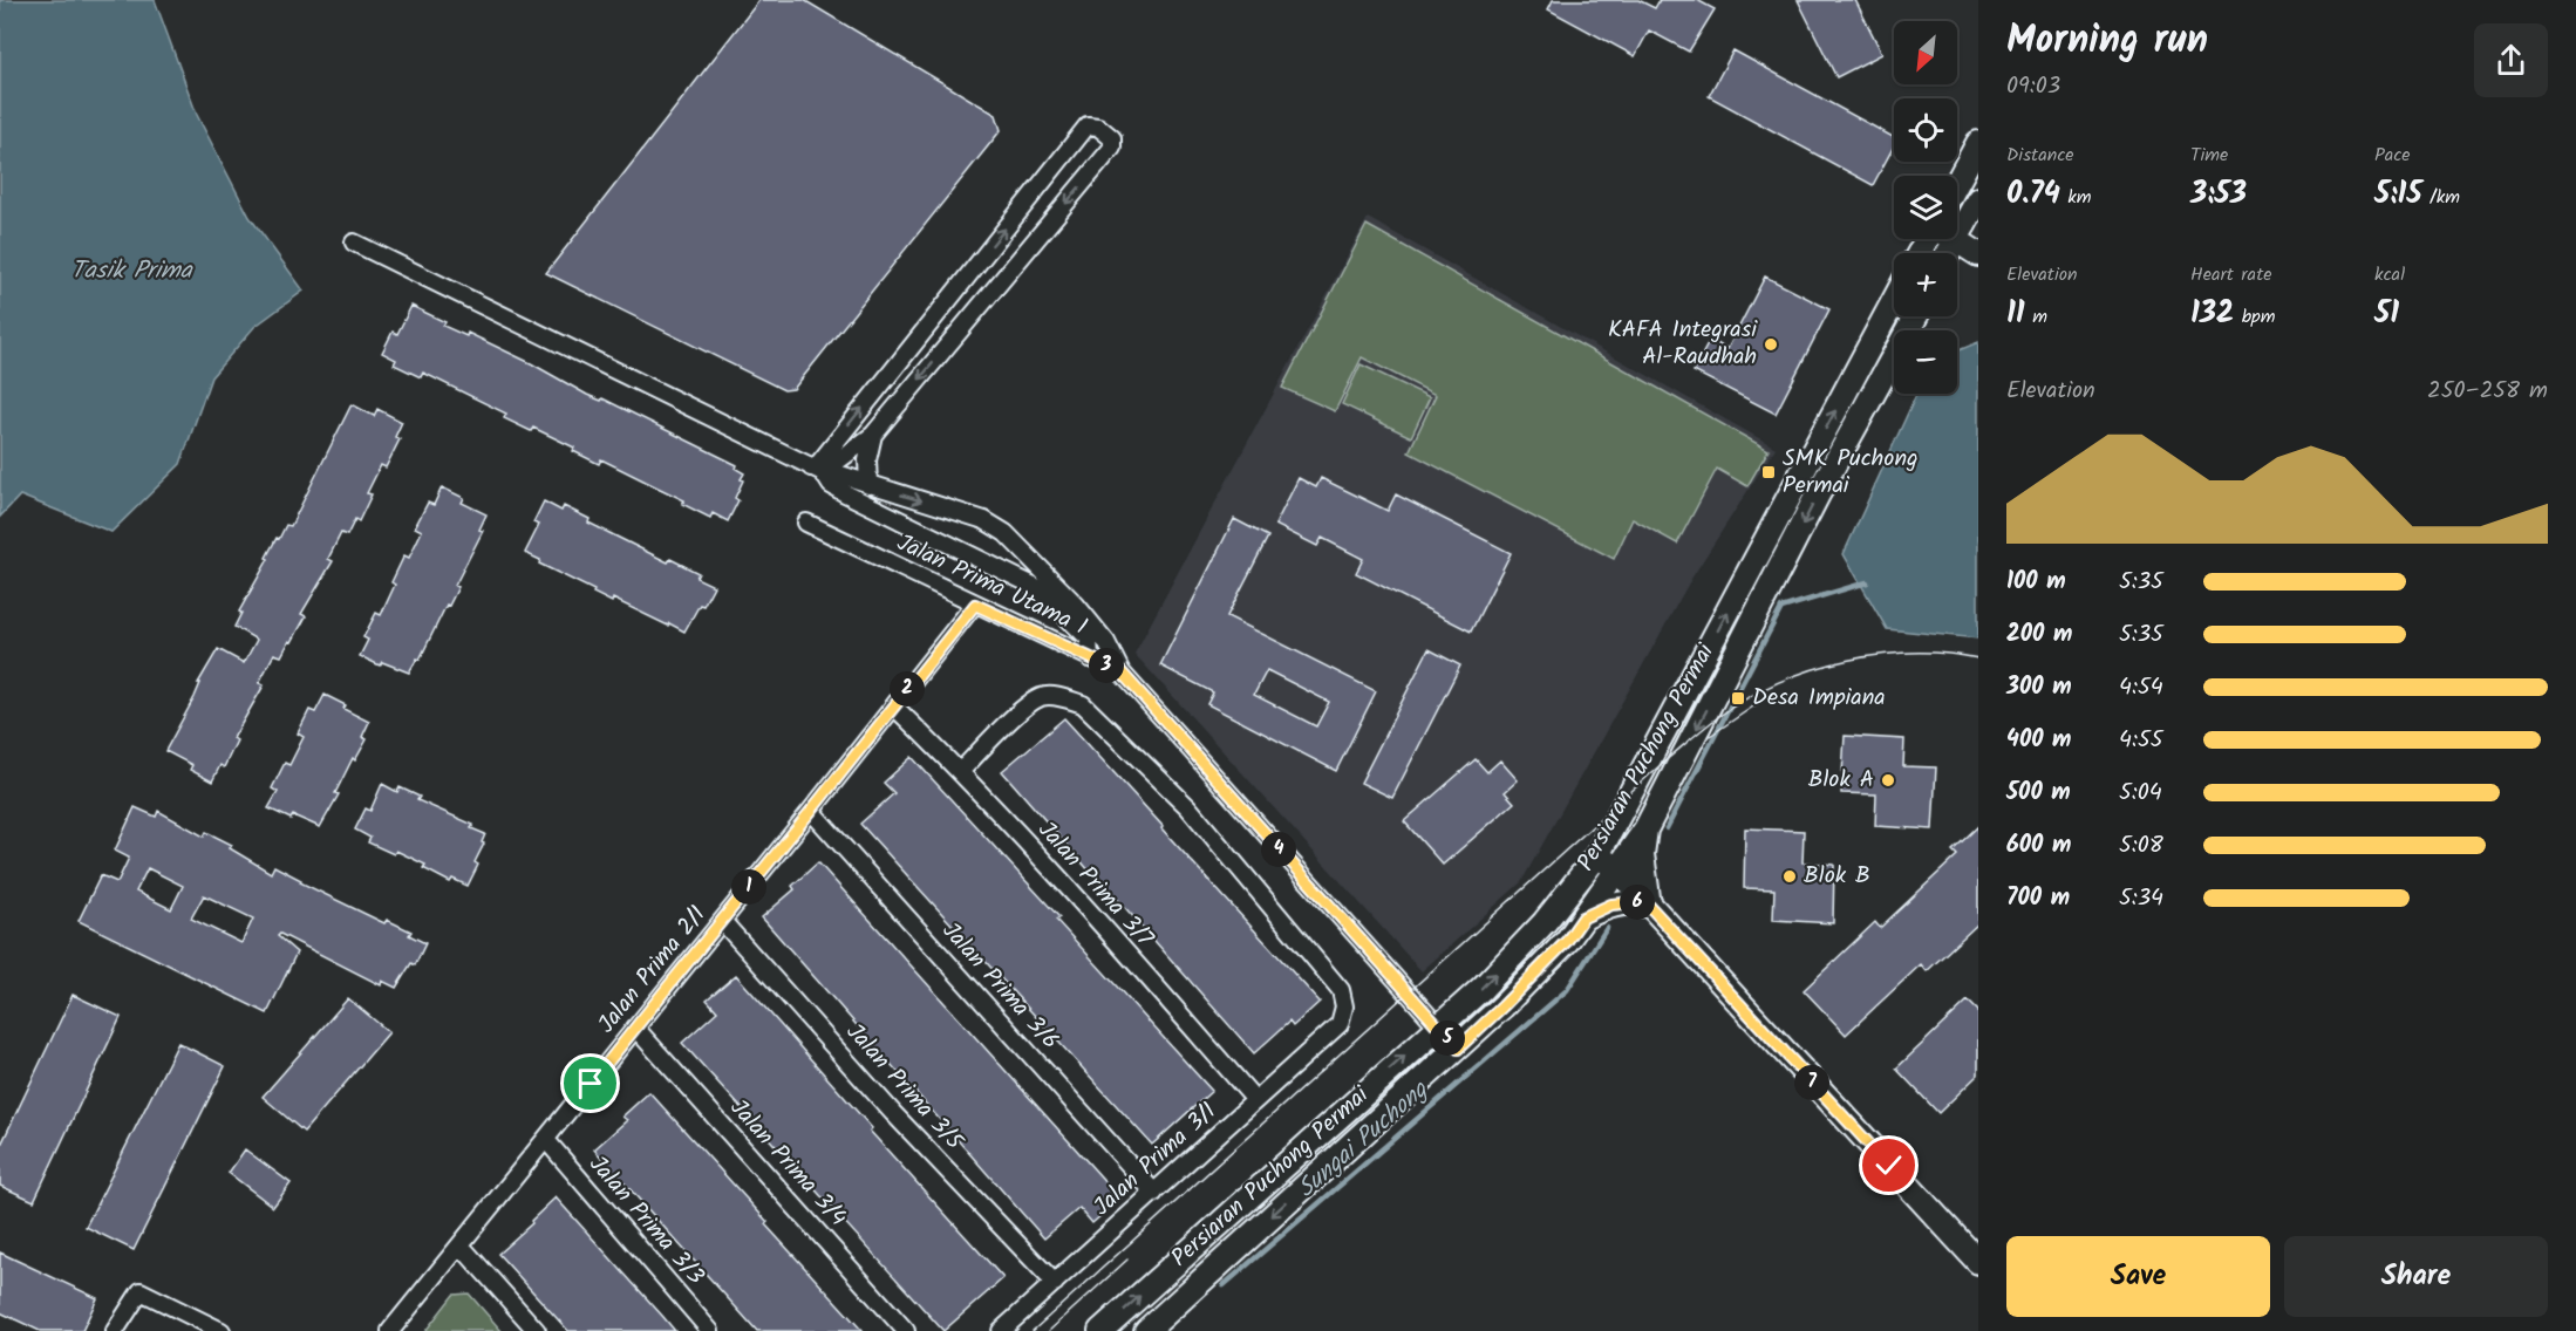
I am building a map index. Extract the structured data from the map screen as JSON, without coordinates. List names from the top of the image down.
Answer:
{
  "streets": {
    "main road": ["Persiaran Puchong Permai"],
    "street": [
      "Jalan Prima Utama 1",
      "Jalan Prima 3/7",
      "Jalan Prima 2/1",
      "Jalan Prima 3/6",
      "Jalan Prima 3/5",
      "Jalan Prima 3/1",
      "Jalan Prima 3/4",
      "Jalan Prima 3/3"
    ]
  },
  "crossings": [
    ["Jalan Prima Utama 1", "Persiaran Puchong Permai"],
    ["Jalan Prima Utama 1", "Jalan Prima 2/1"],
    ["Jalan Prima 3/7", "Jalan Prima 2/1"],
    ["Jalan Prima 3/7", "Jalan Prima 3/1"],
    ["Jalan Prima 2/1", "Jalan Prima 3/6"],
    ["Jalan Prima 2/1", "Jalan Prima 3/5"],
    ["Jalan Prima 2/1", "Jalan Prima 3/4"],
    ["Jalan Prima 2/1", "Jalan Prima 3/3"],
    ["Jalan Prima 3/6", "Jalan Prima 3/1"],
    ["Jalan Prima 3/5", "Jalan Prima 3/1"]
  ],
  "water": ["Tasik Prima", "Sungai Puchong"],
  "places": {
    "other": ["KAFA Integrasi Al-Raudhah", "Blok A", "Blok B"],
    "transit": ["SMK Puchong Permai", "Desa Impiana"]
  },
  "north": "bottom left",
  "page": {
    "heading": ["Morning run", "09:03"],
    "map_buttons": ["+", "−"],
    "stats": [
      ["Distance", "0.74 km"],
      ["Time", "3:53"],
      ["Pace", "5:15 /km"],
      ["Elevation", "11 m"],
      ["Heart rate", "132 bpm"],
      ["kcal", "51"]
    ],
    "chart": ["Elevation", "250–258 m"],
    "list": [
      {
        "name": "100 m",
        "note": "5:35"
      },
      {
        "name": "200 m",
        "note": "5:35"
      },
      {
        "name": "300 m",
        "note": "4:54"
      },
      {
        "name": "400 m",
        "note": "4:55"
      },
      {
        "name": "500 m",
        "note": "5:04"
      },
      {
        "name": "600 m",
        "note": "5:08"
      },
      {
        "name": "700 m",
        "note": "5:34"
      }
    ],
    "pins": [
      "3",
      "2",
      "4",
      "1",
      "6",
      "5",
      "7"
    ],
    "buttons": ["Save", "Share"]
  }
}
